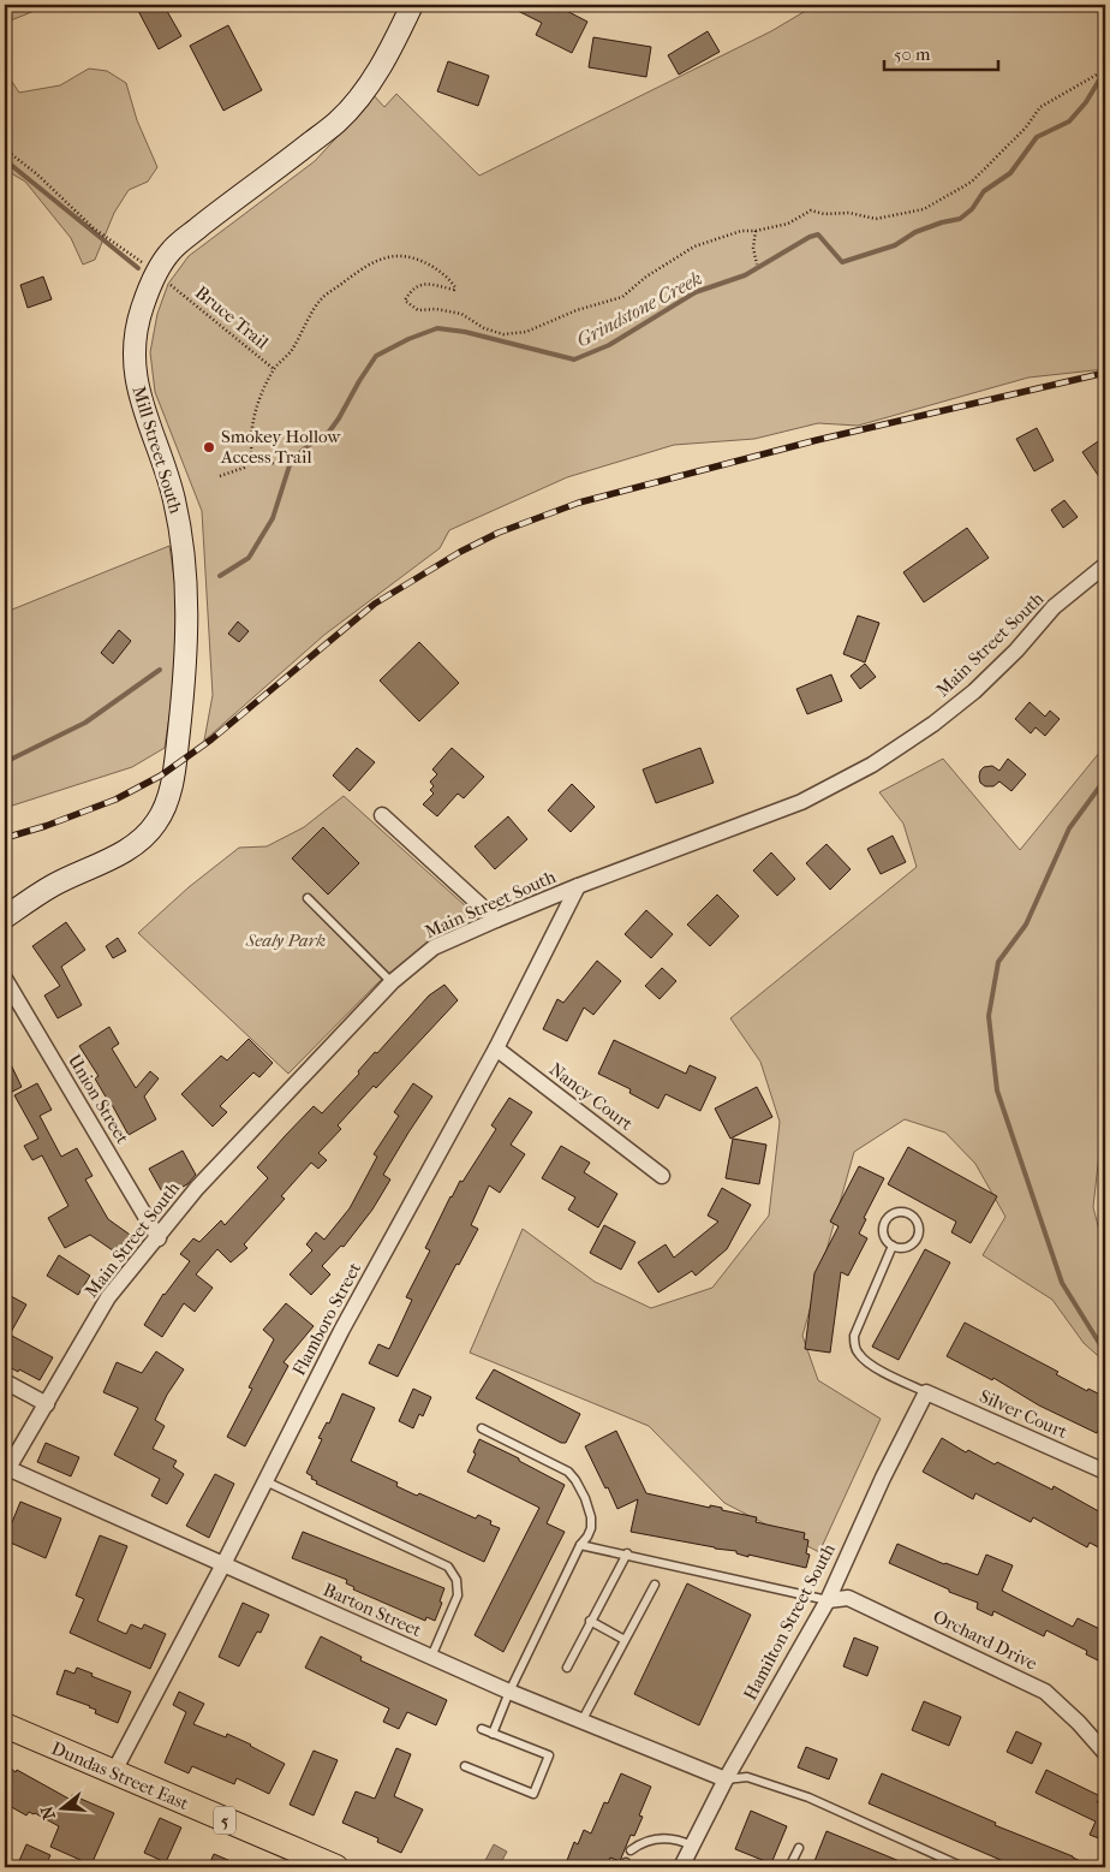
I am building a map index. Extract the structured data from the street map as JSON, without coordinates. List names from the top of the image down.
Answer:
{
  "streets": {
    "main road": ["Mill Street South", "Dundas Street East", "5"],
    "street": [
      "Main Street South",
      "Nancy Court",
      "Union Street",
      "Flamboro Street",
      "Silver Court",
      "Barton Street",
      "Hamilton Street South",
      "Orchard Drive"
    ],
    "path": ["Bruce Trail"]
  },
  "crossings": [
    ["Main Street South", "Union Street"],
    ["Main Street South", "Flamboro Street"],
    ["Main Street South", "Barton Street"],
    ["Nancy Court", "Flamboro Street"],
    ["Flamboro Street", "Barton Street"],
    ["Flamboro Street", "Dundas Street East"],
    ["Silver Court", "Hamilton Street South"],
    ["Barton Street", "Hamilton Street South"],
    ["Hamilton Street South", "Orchard Drive"]
  ],
  "water": ["Grindstone Creek"],
  "parks": ["Sealy Park"],
  "places": ["Smokey Hollow Access Trail"],
  "scale_bar": "50 m",
  "north": "left"
}
